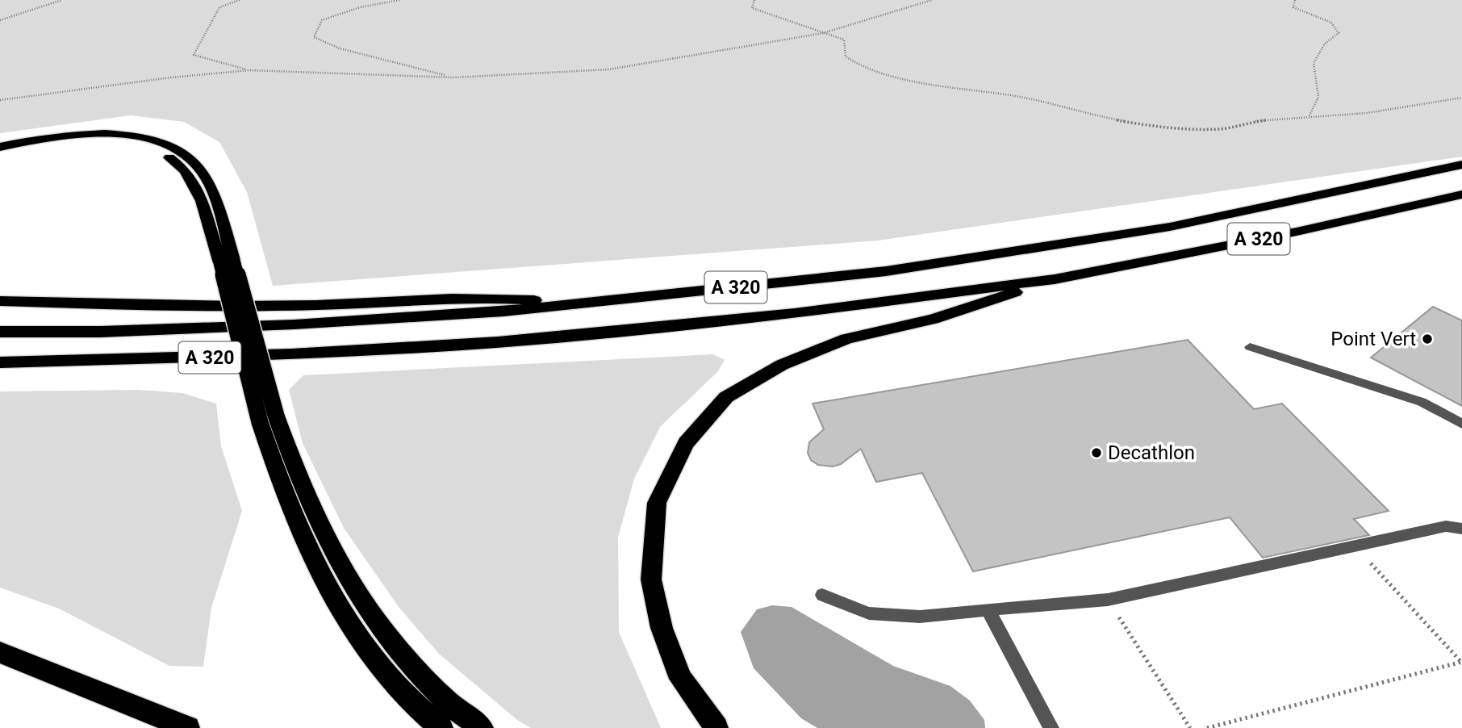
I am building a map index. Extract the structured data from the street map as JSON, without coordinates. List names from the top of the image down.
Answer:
{
  "streets": {
    "highway": ["A 320"]
  },
  "places": ["Point Vert", "Decathlon"]
}
